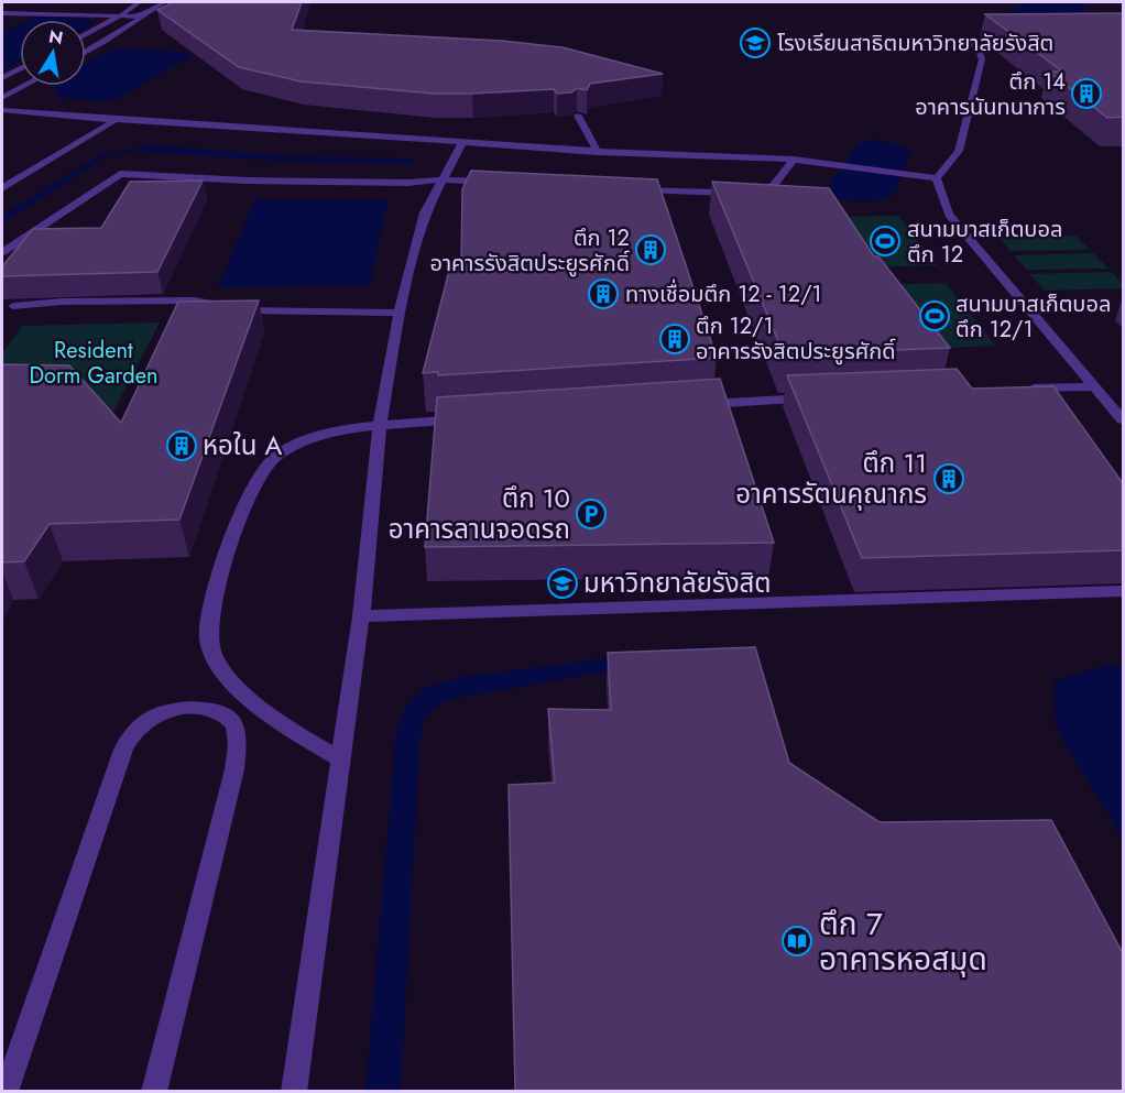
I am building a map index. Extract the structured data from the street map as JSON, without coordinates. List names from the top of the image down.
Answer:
{
  "parks": ["Resident Dorm Garden"],
  "places": {
    "school or university": ["โรงเรียนสาธิตมหาวิทยาลัยรังสิต", "มหาวิทยาลัยรังสิต"],
    "building": [
      "ตึก 14 อาคารนันทนาการ",
      "ตึก 12 อาคารรังสิตประยูรศักดิ์",
      "ทางเชื่อมตึก 12 - 12/1",
      "ตึก 12/1 อาคารรังสิตประยูรศักดิ์",
      "หอใน A",
      "ตึก 11 อาคารรัตนคุณากร"
    ],
    "sports": ["สนามบาสเก็ตบอล ตึก 12", "สนามบาสเก็ตบอล ตึก 12/1"],
    "parking": ["ตึก 10 อาคารลานจอดรถ"],
    "library": ["ตึก 7 อาคารหอสมุด"]
  },
  "north": "top"
}
